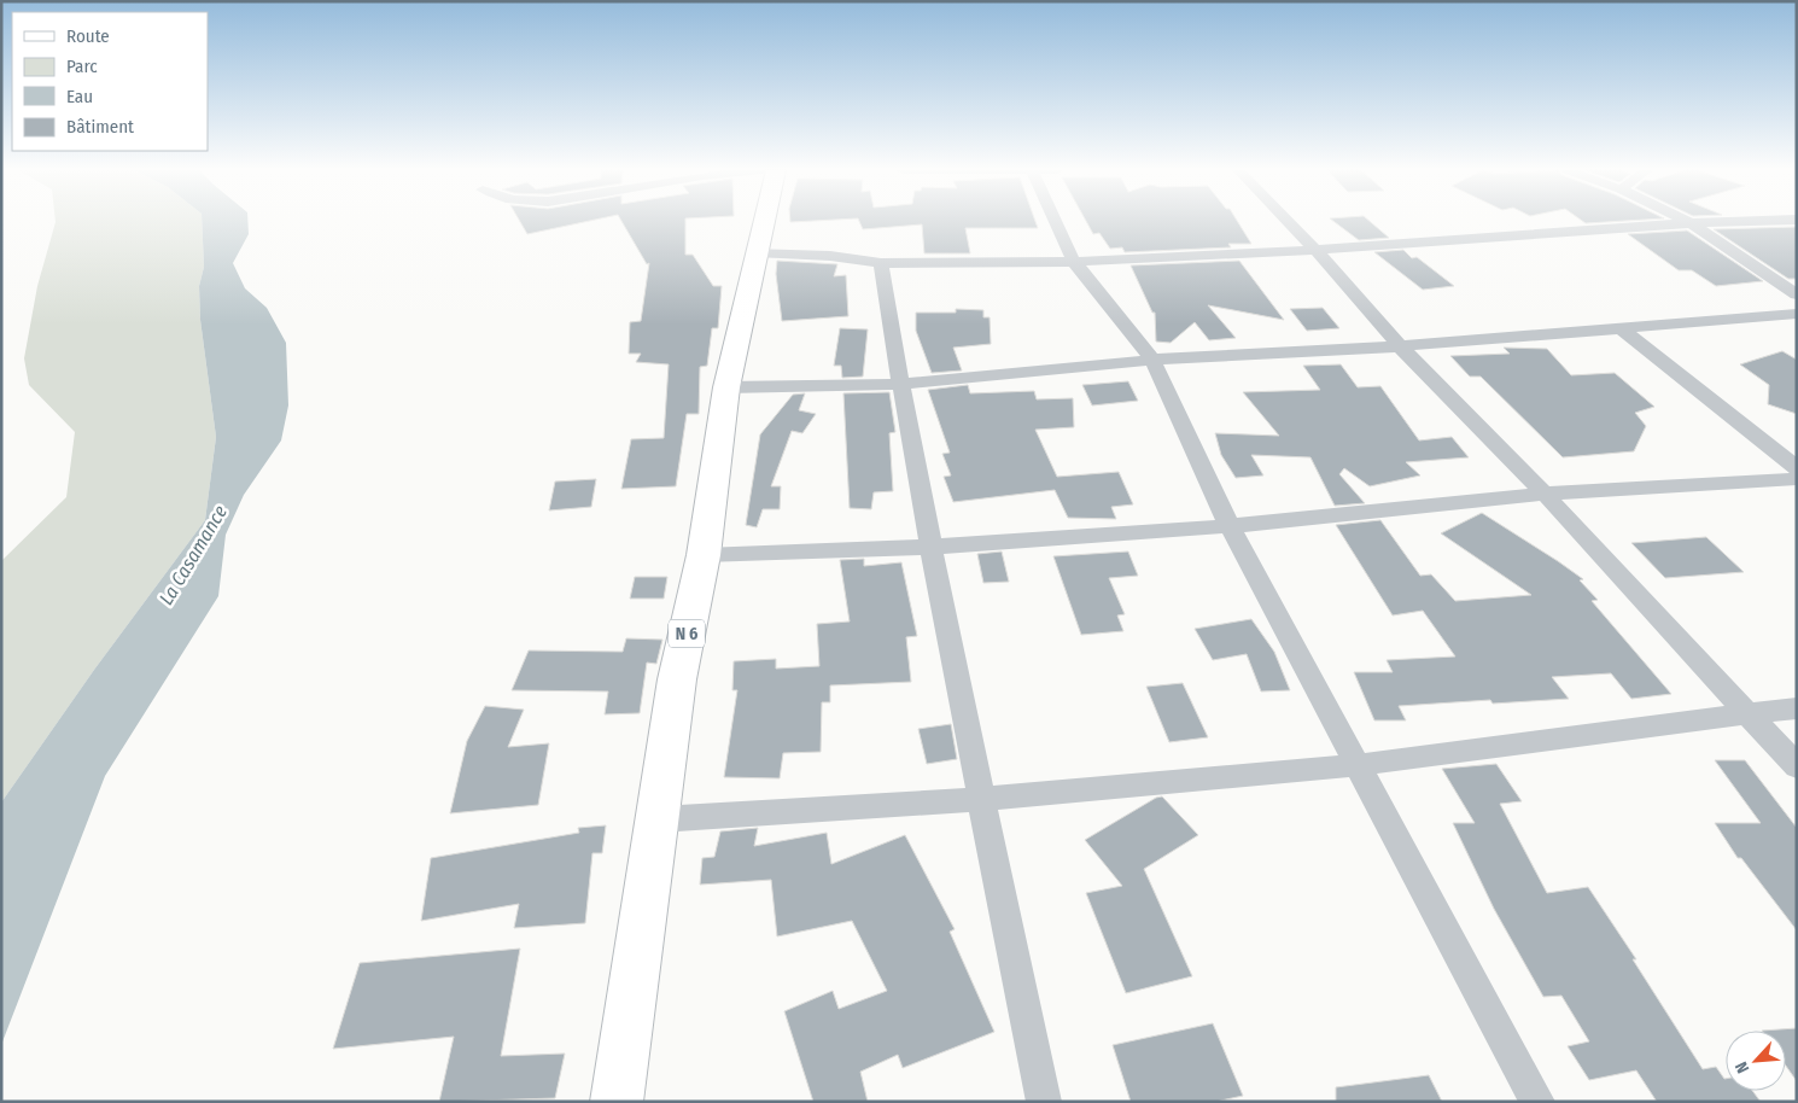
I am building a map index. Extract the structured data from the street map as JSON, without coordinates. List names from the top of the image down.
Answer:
{
  "streets": {
    "main road": ["N 6"]
  },
  "water": ["La Casamance"],
  "legend": [
    "Route",
    "Parc",
    "Eau",
    "Bâtiment"
  ],
  "north": "bottom left"
}
